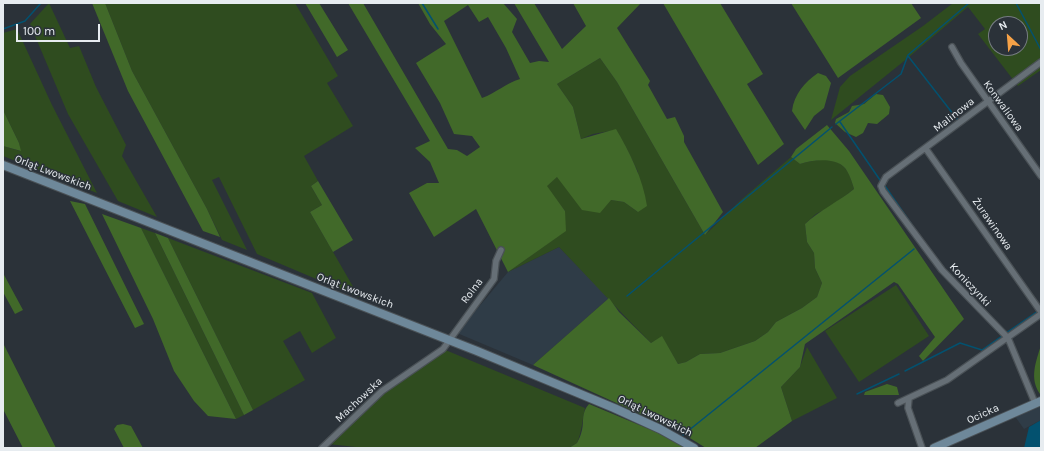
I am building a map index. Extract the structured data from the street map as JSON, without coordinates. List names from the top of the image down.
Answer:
{
  "streets": {
    "street": [
      "Konwaliowa",
      "Malinowa",
      "Orląt Lwowskich",
      "Żurawinowa",
      "Koniczynki",
      "Rolna",
      "Machowska",
      "Ocicka"
    ]
  },
  "crossings": [
    ["Konwaliowa", "Malinowa"],
    ["Malinowa", "Żurawinowa"],
    ["Malinowa", "Koniczynki"],
    ["Orląt Lwowskich", "Rolna"],
    ["Orląt Lwowskich", "Machowska"],
    ["Koniczynki", "Ocicka"],
    ["Rolna", "Machowska"]
  ],
  "scale_bar": "100 m",
  "north": "top left"
}
